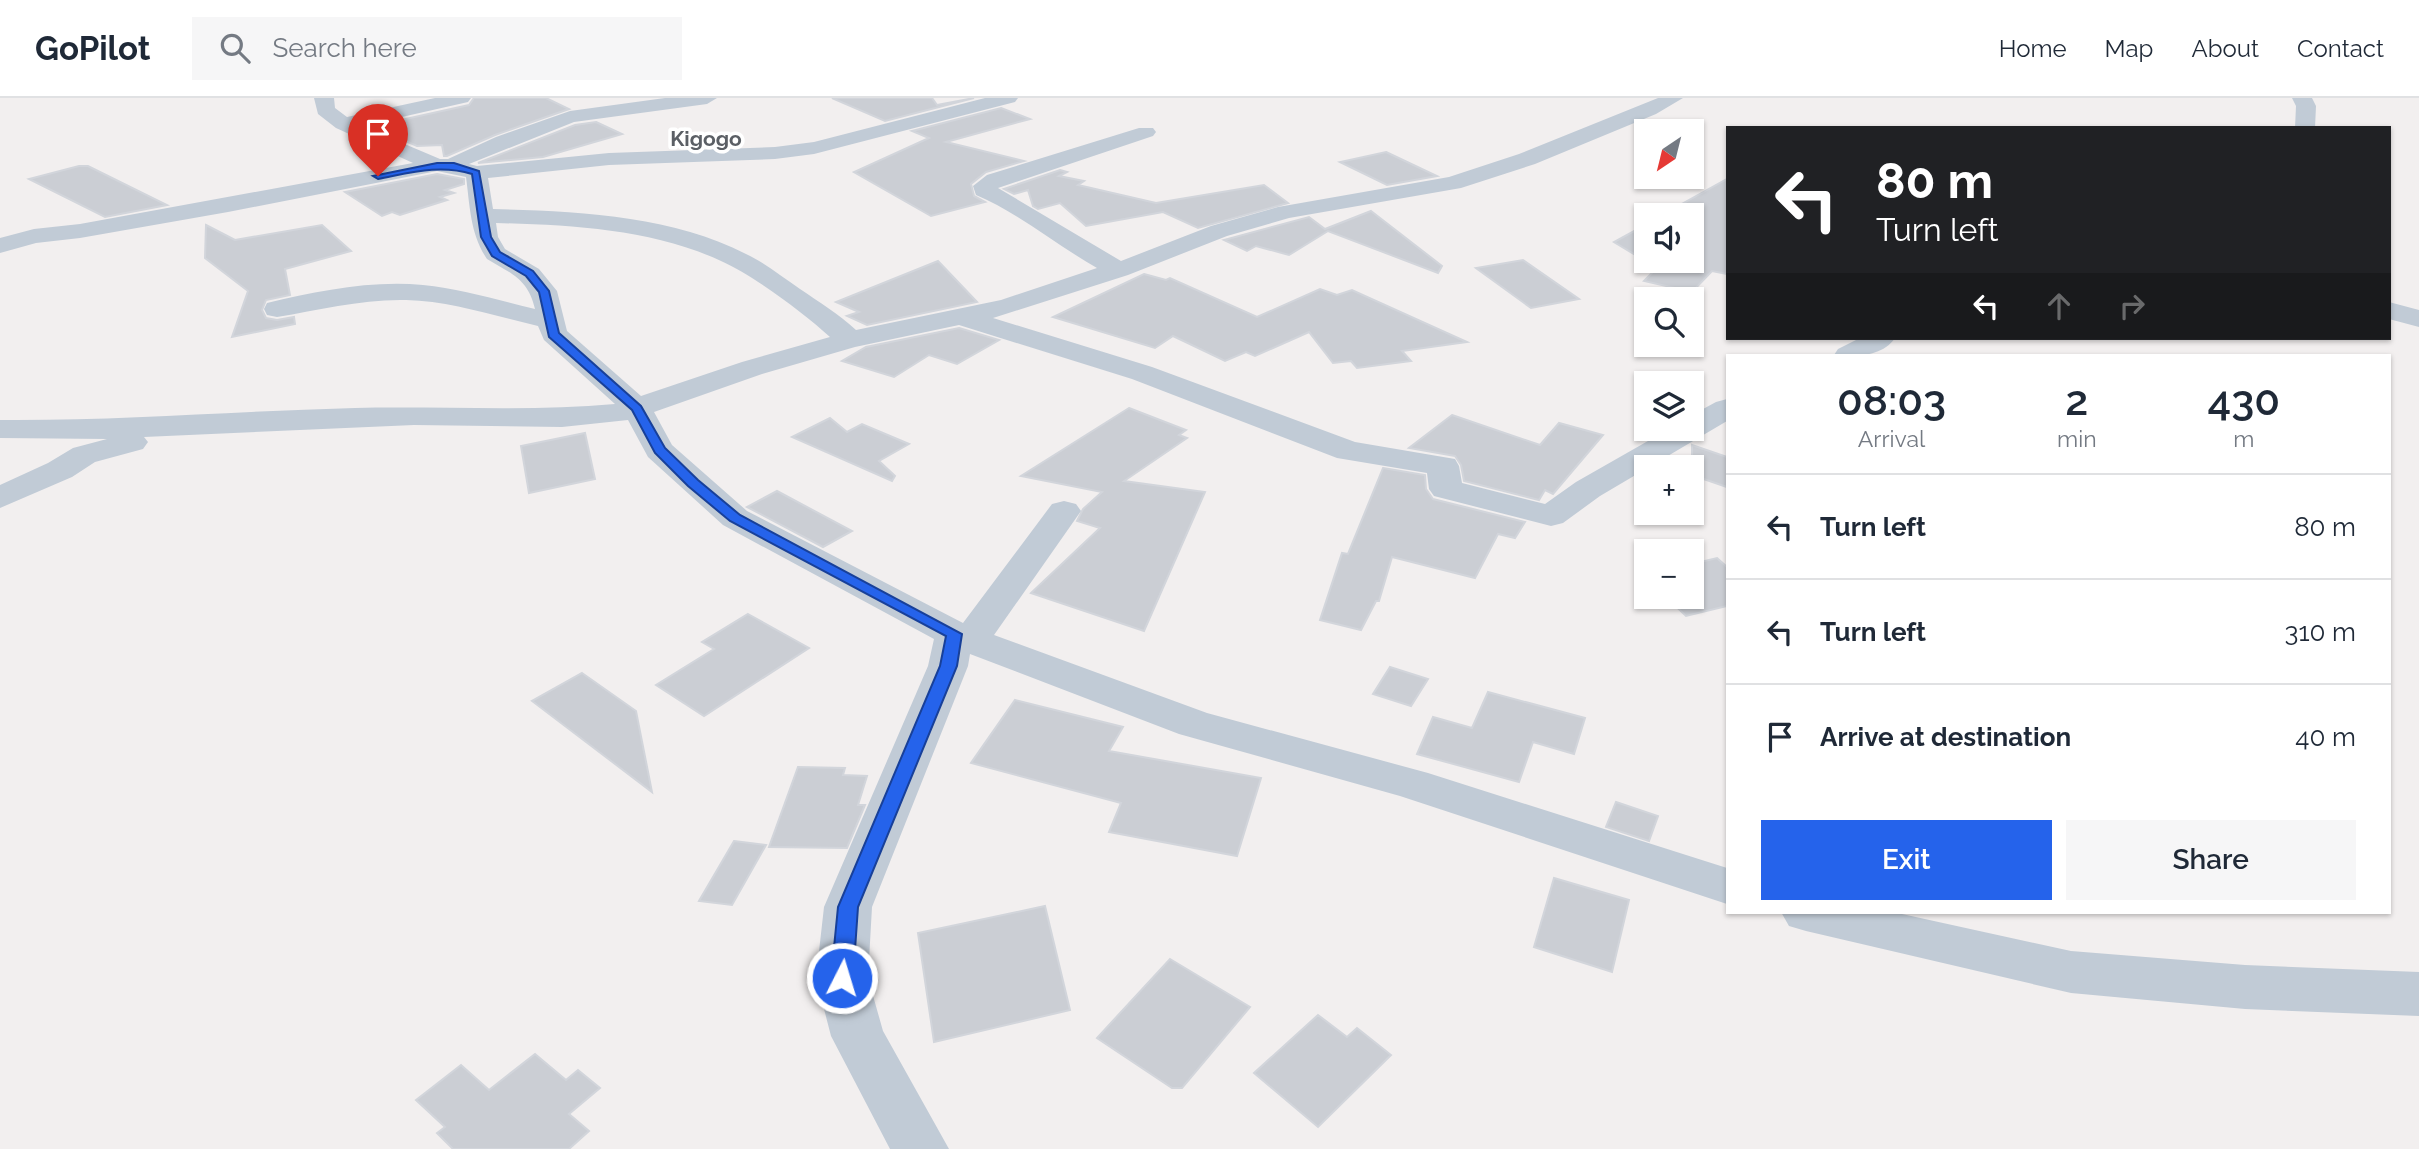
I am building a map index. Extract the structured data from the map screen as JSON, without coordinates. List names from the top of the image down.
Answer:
{
  "districts": ["Kigogo"],
  "north": "bottom left",
  "page": {
    "header": "GoPilot",
    "search": "Search here",
    "nav": [
      "Home",
      "Map",
      "About",
      "Contact"
    ],
    "map_buttons": ["+", "−"],
    "turn": ["80 m", "Turn left"],
    "eta": [
      "08:03",
      "Arrival",
      "2",
      "min",
      "430",
      "m"
    ],
    "list": [
      {
        "name": "Turn left",
        "value": "80 m"
      },
      {
        "name": "Turn left",
        "value": "310 m"
      },
      {
        "name": "Arrive at destination",
        "value": "40 m"
      }
    ],
    "buttons": ["Exit", "Share"]
  }
}
